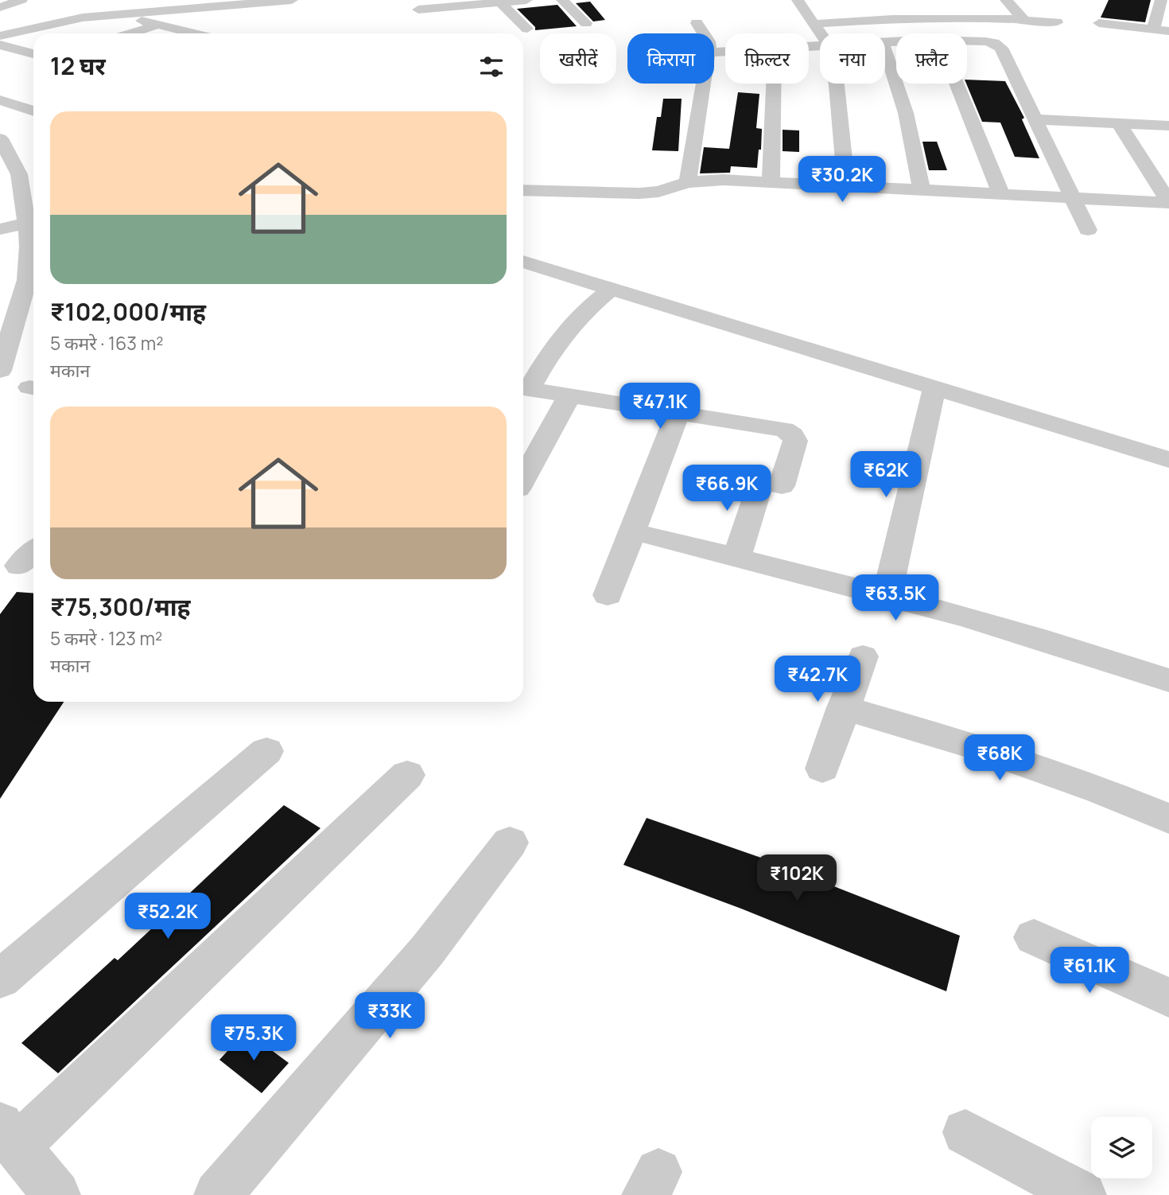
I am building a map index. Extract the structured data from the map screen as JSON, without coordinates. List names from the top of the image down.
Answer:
{
  "page": {
    "chip": [
      "खरीदें",
      "किराया",
      "फ़िल्टर",
      "नया",
      "फ़्लैट"
    ],
    "heading": "12 घर",
    "list": [
      {
        "name": "₹102,000/माह",
        "note": "5 कमरे · 163 m² · मकान"
      },
      {
        "name": "₹75,300/माह",
        "note": "5 कमरे · 123 m² · मकान"
      }
    ],
    "price": [
      "₹30.2K",
      "₹47.1K",
      "₹62K",
      "₹66.9K",
      "₹63.5K",
      "₹42.7K",
      "₹68K",
      "₹102K",
      "₹52.2K",
      "₹61.1K",
      "₹33K",
      "₹75.3K"
    ]
  }
}
